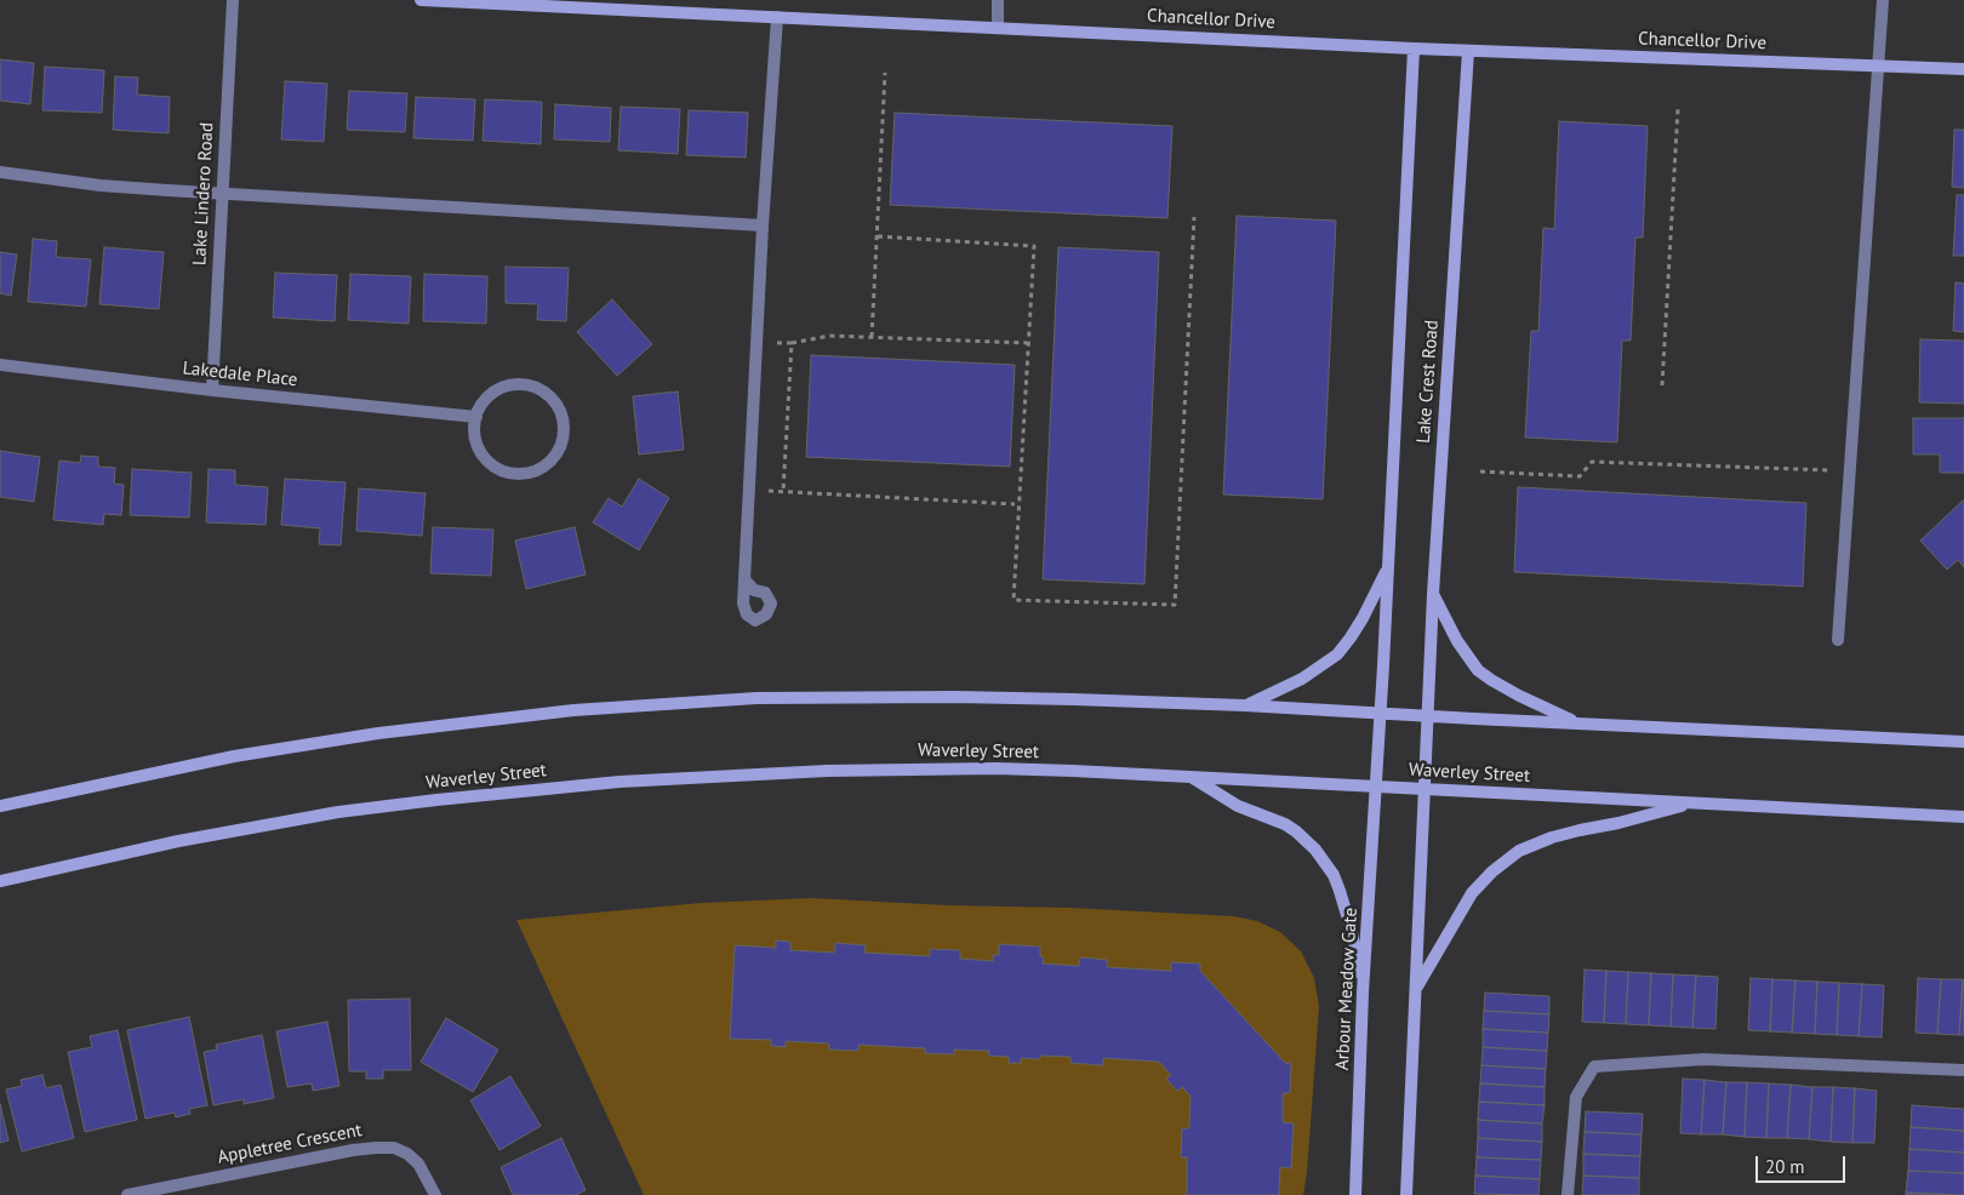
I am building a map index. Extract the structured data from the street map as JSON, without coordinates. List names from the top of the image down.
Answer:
{
  "streets": {
    "main road": [
      "Chancellor Drive",
      "Lake Crest Road",
      "Waverley Street",
      "Arbour Meadow Gate"
    ],
    "street": ["Lake Lindero Road", "Lakedale Place", "Appletree Crescent"]
  },
  "crossings": [
    ["Chancellor Drive", "Lake Crest Road"],
    ["Lake Lindero Road", "Lakedale Place"],
    ["Lake Crest Road", "Waverley Street"],
    ["Lake Crest Road", "Arbour Meadow Gate"],
    ["Waverley Street", "Arbour Meadow Gate"]
  ],
  "scale_bar": "20 m"
}
